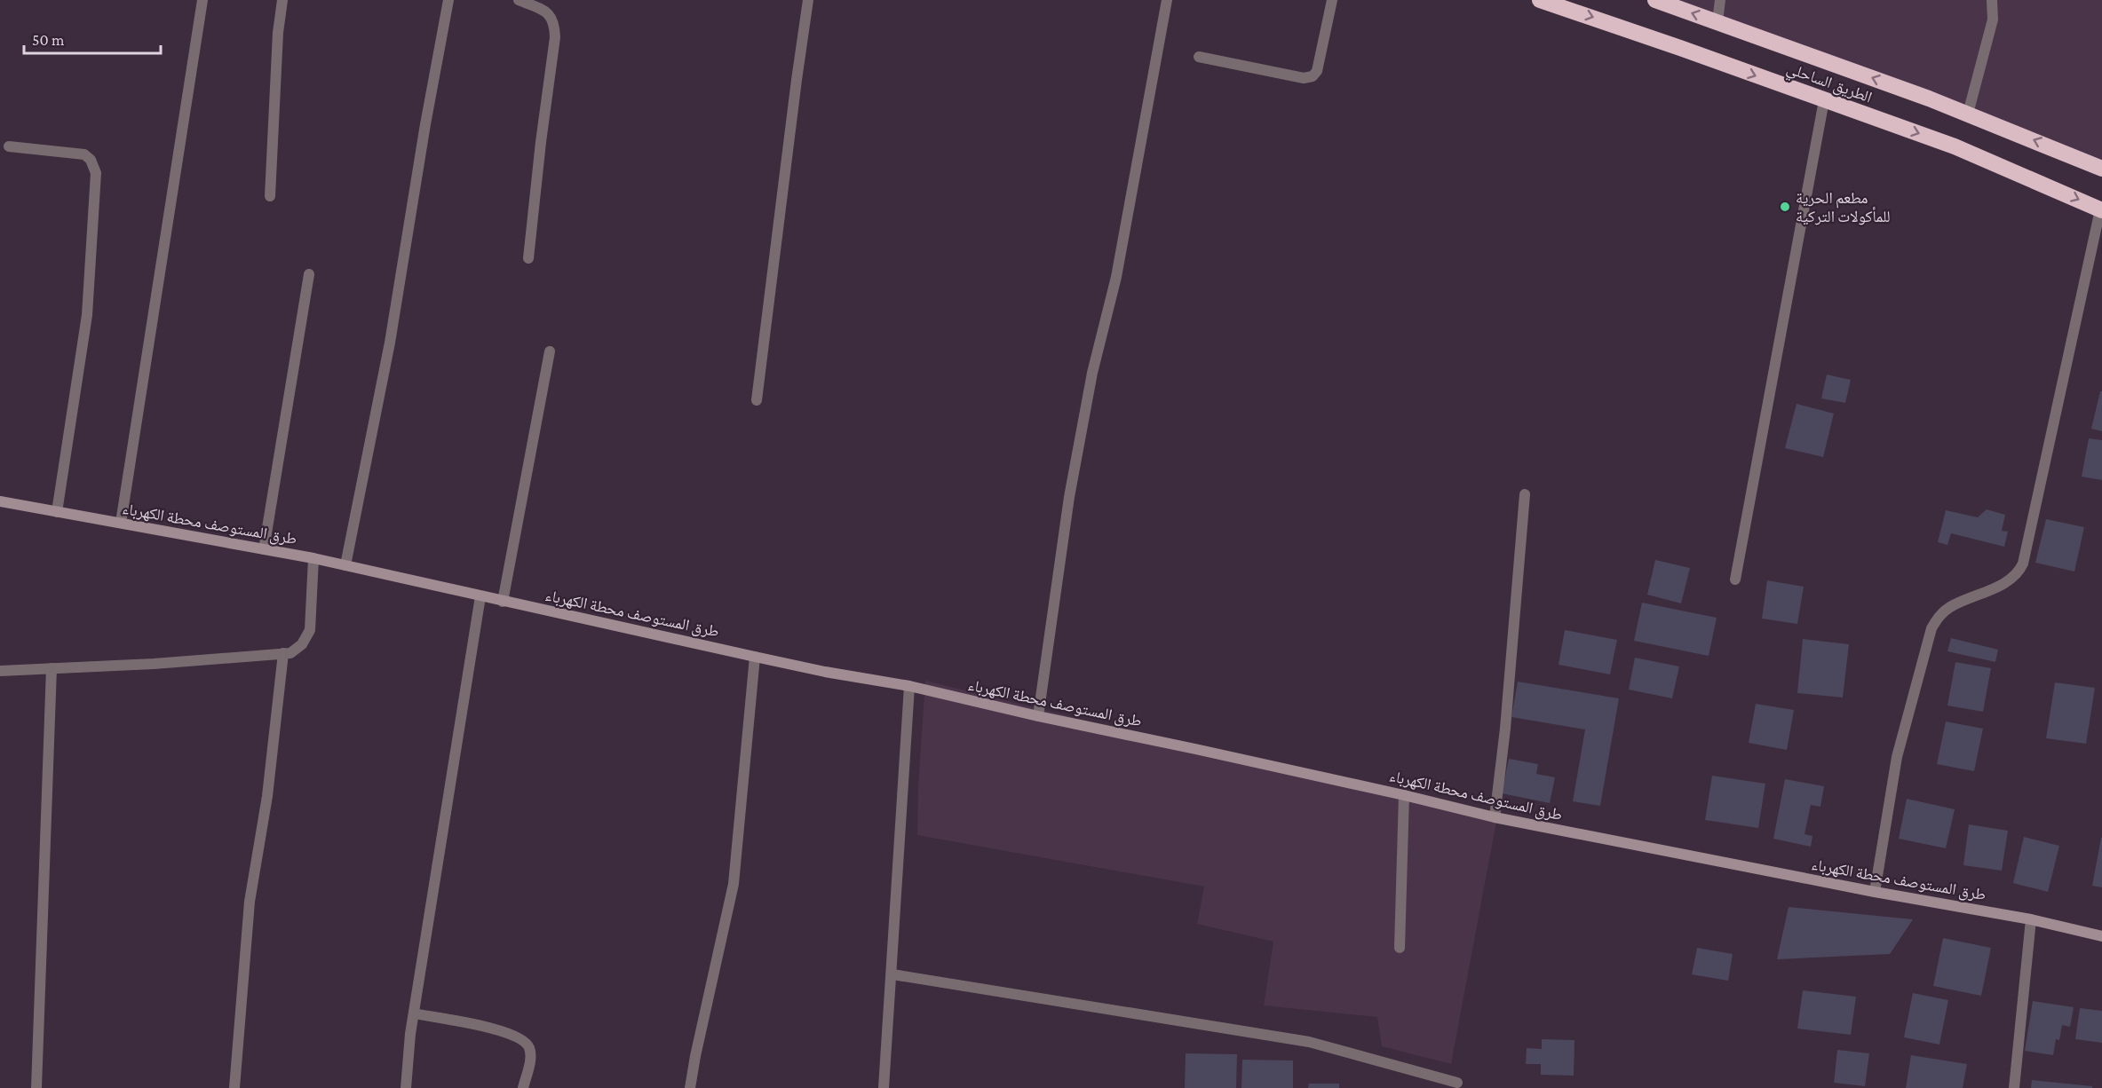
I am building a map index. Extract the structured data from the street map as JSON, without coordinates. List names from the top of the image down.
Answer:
{
  "streets": {
    "highway": ["الطريق الساحلي"],
    "street": ["طرق المستوصف محطة الكهرباء"]
  },
  "places": ["مطعم الحرية للمأكولات التركية"],
  "scale_bar": "50 m"
}
